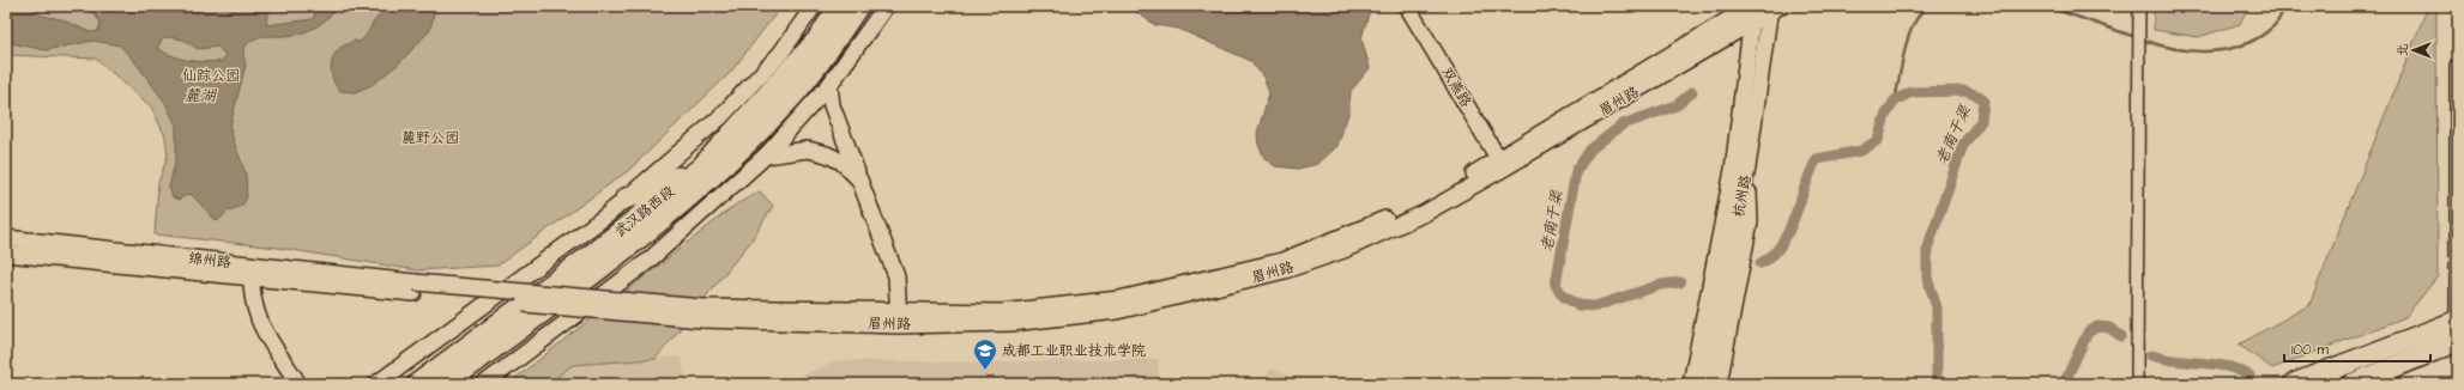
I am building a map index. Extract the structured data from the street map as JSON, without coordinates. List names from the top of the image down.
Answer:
{
  "streets": {
    "highway": ["武汉路西段"],
    "main road": [
      "双燕路",
      "眉州路",
      "杭州路",
      "绵州路"
    ]
  },
  "crossings": [
    ["双燕路", "眉州路"],
    ["眉州路", "杭州路"],
    ["眉州路", "绵州路"]
  ],
  "water": ["麓湖", "老南干渠"],
  "parks": ["仙踪公园", "麓野公园"],
  "places": {
    "school or university": ["成都工业职业技术学院"]
  },
  "scale_bar": "100 m",
  "north": "left"
}
